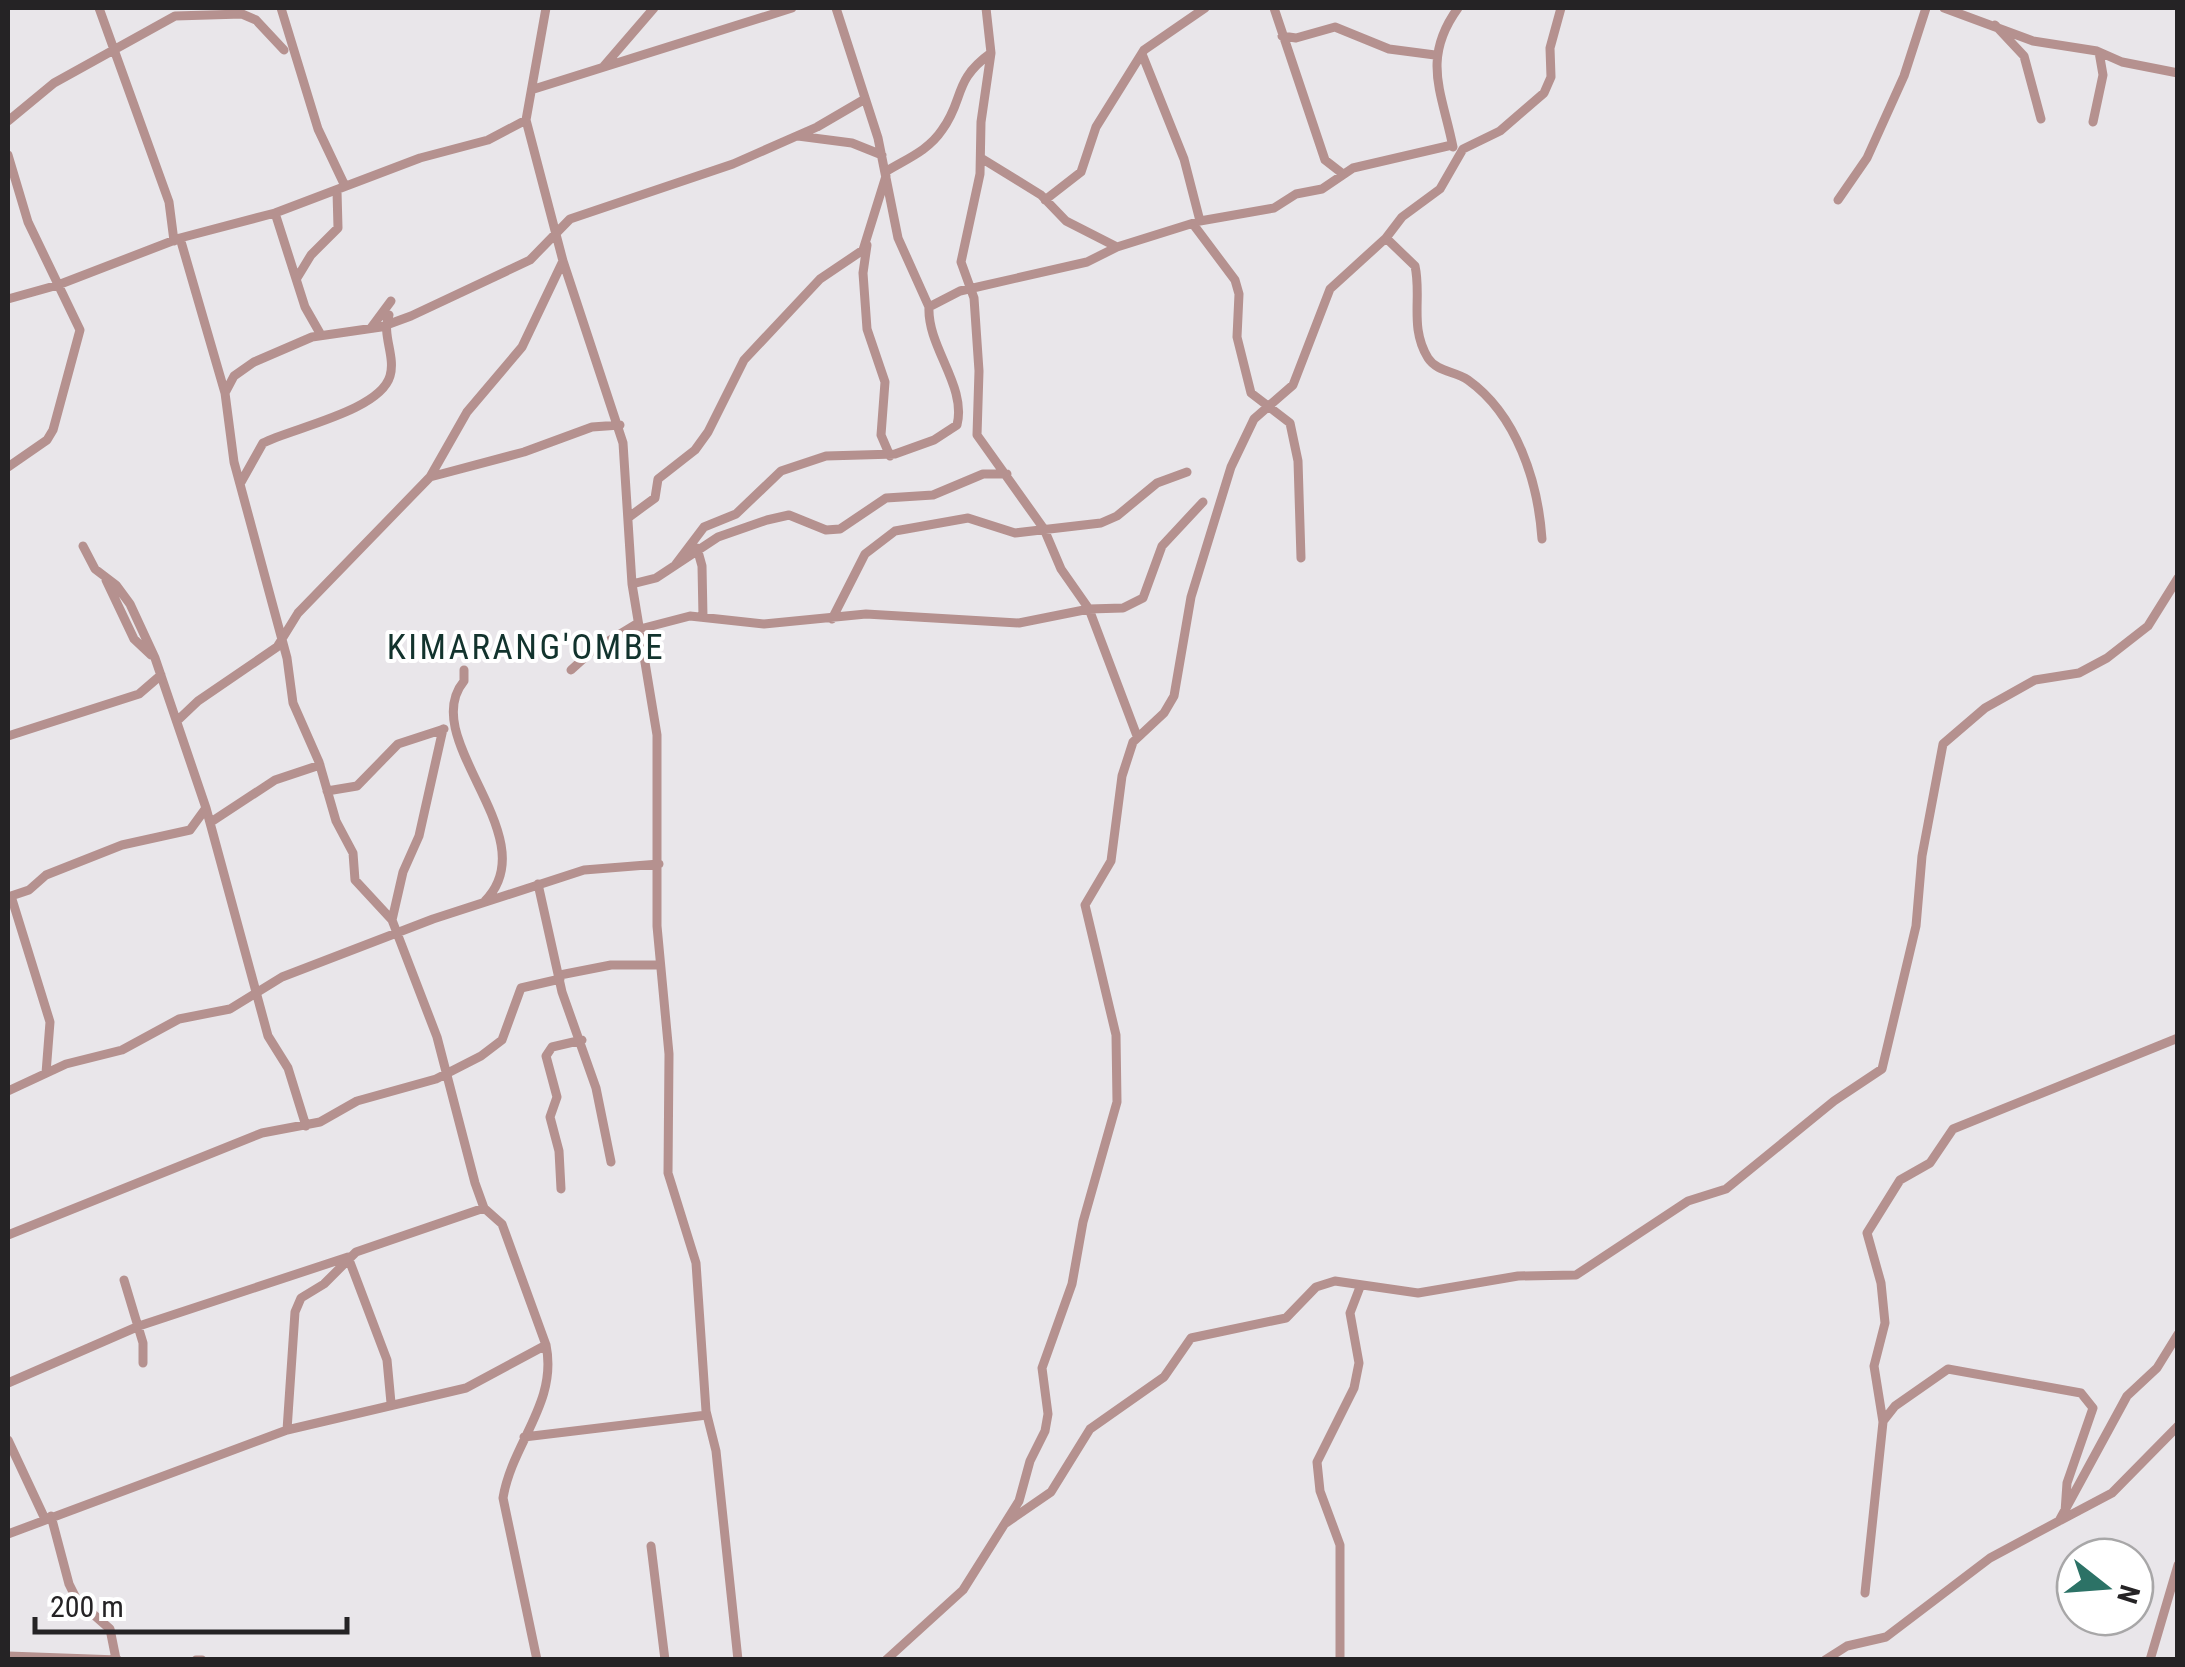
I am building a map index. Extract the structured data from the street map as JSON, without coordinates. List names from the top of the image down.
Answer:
{
  "districts": ["KIMARANG'OMBE"],
  "scale_bar": "200 m",
  "north": "right"
}
